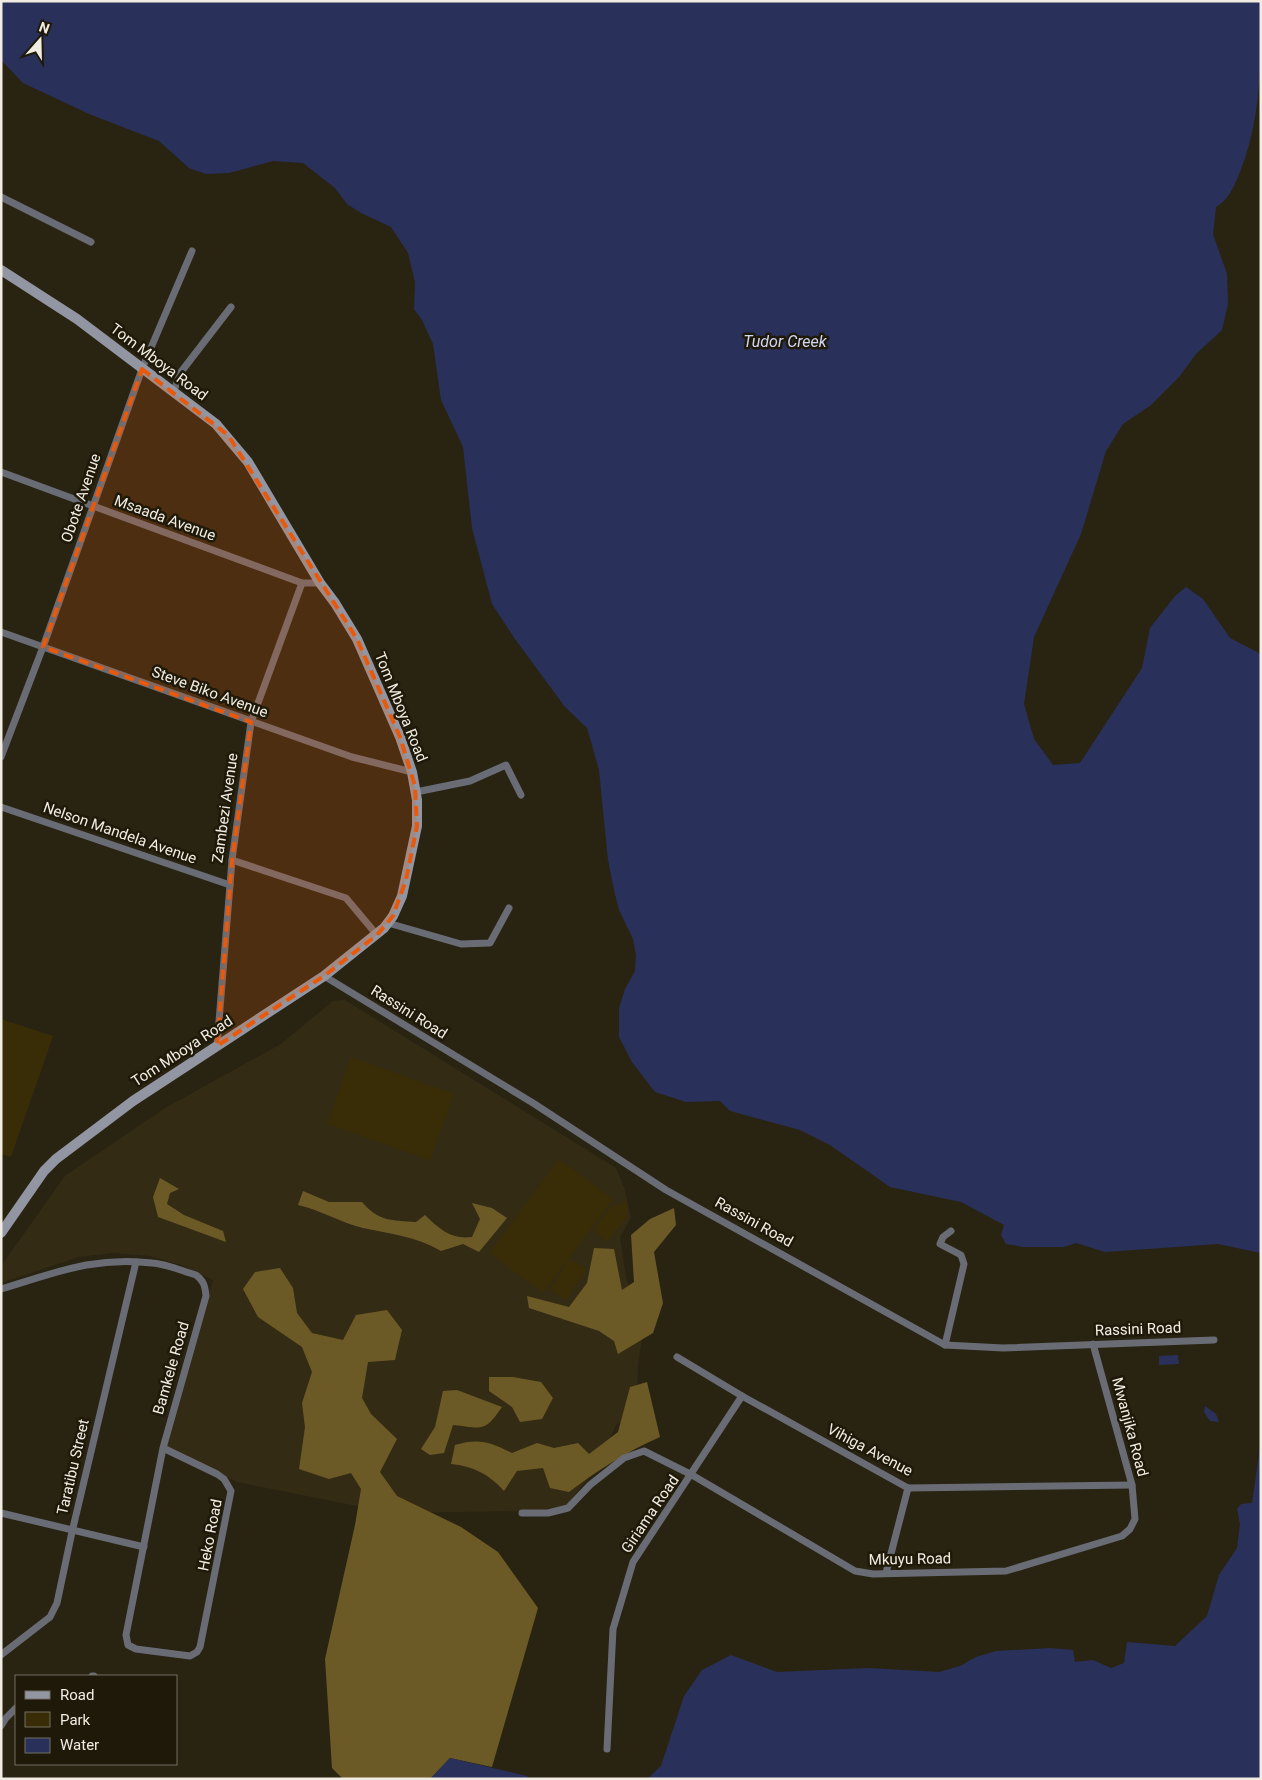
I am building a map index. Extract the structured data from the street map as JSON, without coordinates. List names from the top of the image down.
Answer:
{
  "streets": {
    "main road": ["Tom Mboya Road"],
    "street": [
      "Obote Avenue",
      "Msaada Avenue",
      "Steve Biko Avenue",
      "Zambezi Avenue",
      "Nelson Mandela Avenue",
      "Rassini Road",
      "Bamkele Road",
      "Mwanjika Road",
      "Vihiga Avenue",
      "Taratibu Street",
      "Giriama Road",
      "Heko Road",
      "Mkuyu Road"
    ]
  },
  "crossings": [
    ["Tom Mboya Road", "Obote Avenue"],
    ["Tom Mboya Road", "Msaada Avenue"],
    ["Tom Mboya Road", "Steve Biko Avenue"],
    ["Tom Mboya Road", "Zambezi Avenue"],
    ["Tom Mboya Road", "Rassini Road"],
    ["Obote Avenue", "Msaada Avenue"],
    ["Obote Avenue", "Steve Biko Avenue"],
    ["Msaada Avenue", "Zambezi Avenue"],
    ["Steve Biko Avenue", "Zambezi Avenue"],
    ["Zambezi Avenue", "Nelson Mandela Avenue"],
    ["Rassini Road", "Mwanjika Road"],
    ["Bamkele Road", "Taratibu Street"],
    ["Bamkele Road", "Heko Road"],
    ["Mwanjika Road", "Vihiga Avenue"],
    ["Mwanjika Road", "Mkuyu Road"],
    ["Vihiga Avenue", "Giriama Road"],
    ["Giriama Road", "Mkuyu Road"]
  ],
  "water": ["Tudor Creek"],
  "legend": ["Road", "Park", "Water"],
  "north": "top"
}
